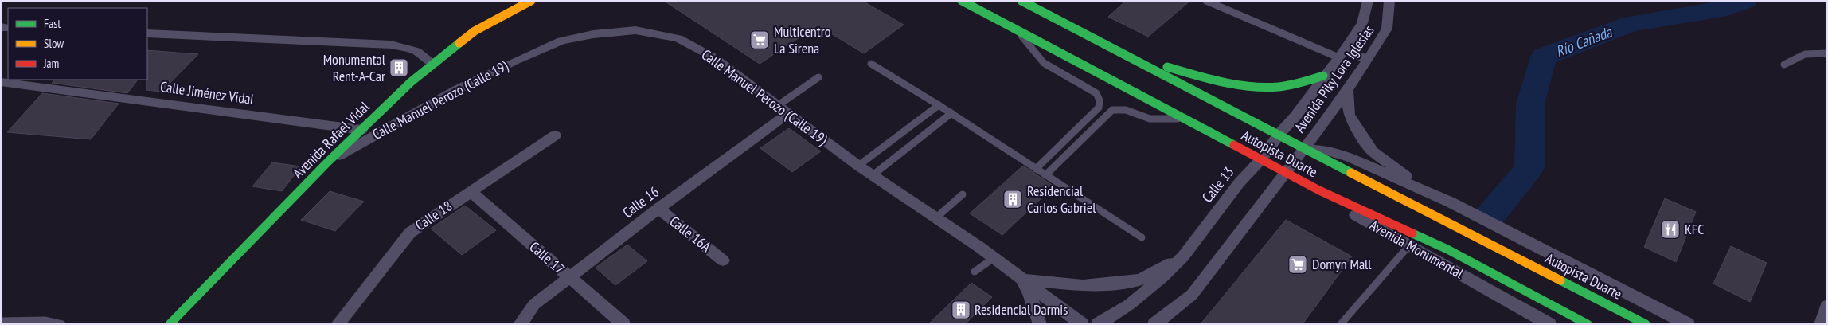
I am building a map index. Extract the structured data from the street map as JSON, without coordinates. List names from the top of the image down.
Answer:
{
  "streets": {
    "main road": ["Avenida Rafael Vidal", "Autopista Duarte"],
    "street": [
      "Avenida Piky Lora Iglesias",
      "Calle Jiménez Vidal",
      "Calle Manuel Perozo (Calle 19)",
      "Calle 13",
      "Calle 16",
      "Calle 18",
      "Calle 16A",
      "Avenida Monumental",
      "Calle 17"
    ]
  },
  "crossings": [
    ["Avenida Piky Lora Iglesias", "Autopista Duarte"],
    ["Avenida Piky Lora Iglesias", "Calle 13"],
    ["Avenida Piky Lora Iglesias", "Avenida Monumental"],
    ["Calle Jiménez Vidal", "Avenida Rafael Vidal"],
    ["Calle Manuel Perozo (Calle 19)", "Avenida Rafael Vidal"],
    ["Calle Manuel Perozo (Calle 19)", "Calle 16"],
    ["Autopista Duarte", "Calle 13"],
    ["Autopista Duarte", "Avenida Monumental"],
    ["Calle 16", "Calle 16A"],
    ["Calle 16", "Calle 17"],
    ["Calle 18", "Calle 17"]
  ],
  "water": ["Río Cañada"],
  "places": {
    "supermarket": ["Multicentro La Sirena", "Domyn Mall"],
    "building": ["Monumental Rent-A-Car", "Residencial Carlos Gabriel", "Residencial Darmis"],
    "restaurant": ["KFC"]
  },
  "legend": ["Fast", "Slow", "Jam"]
}
